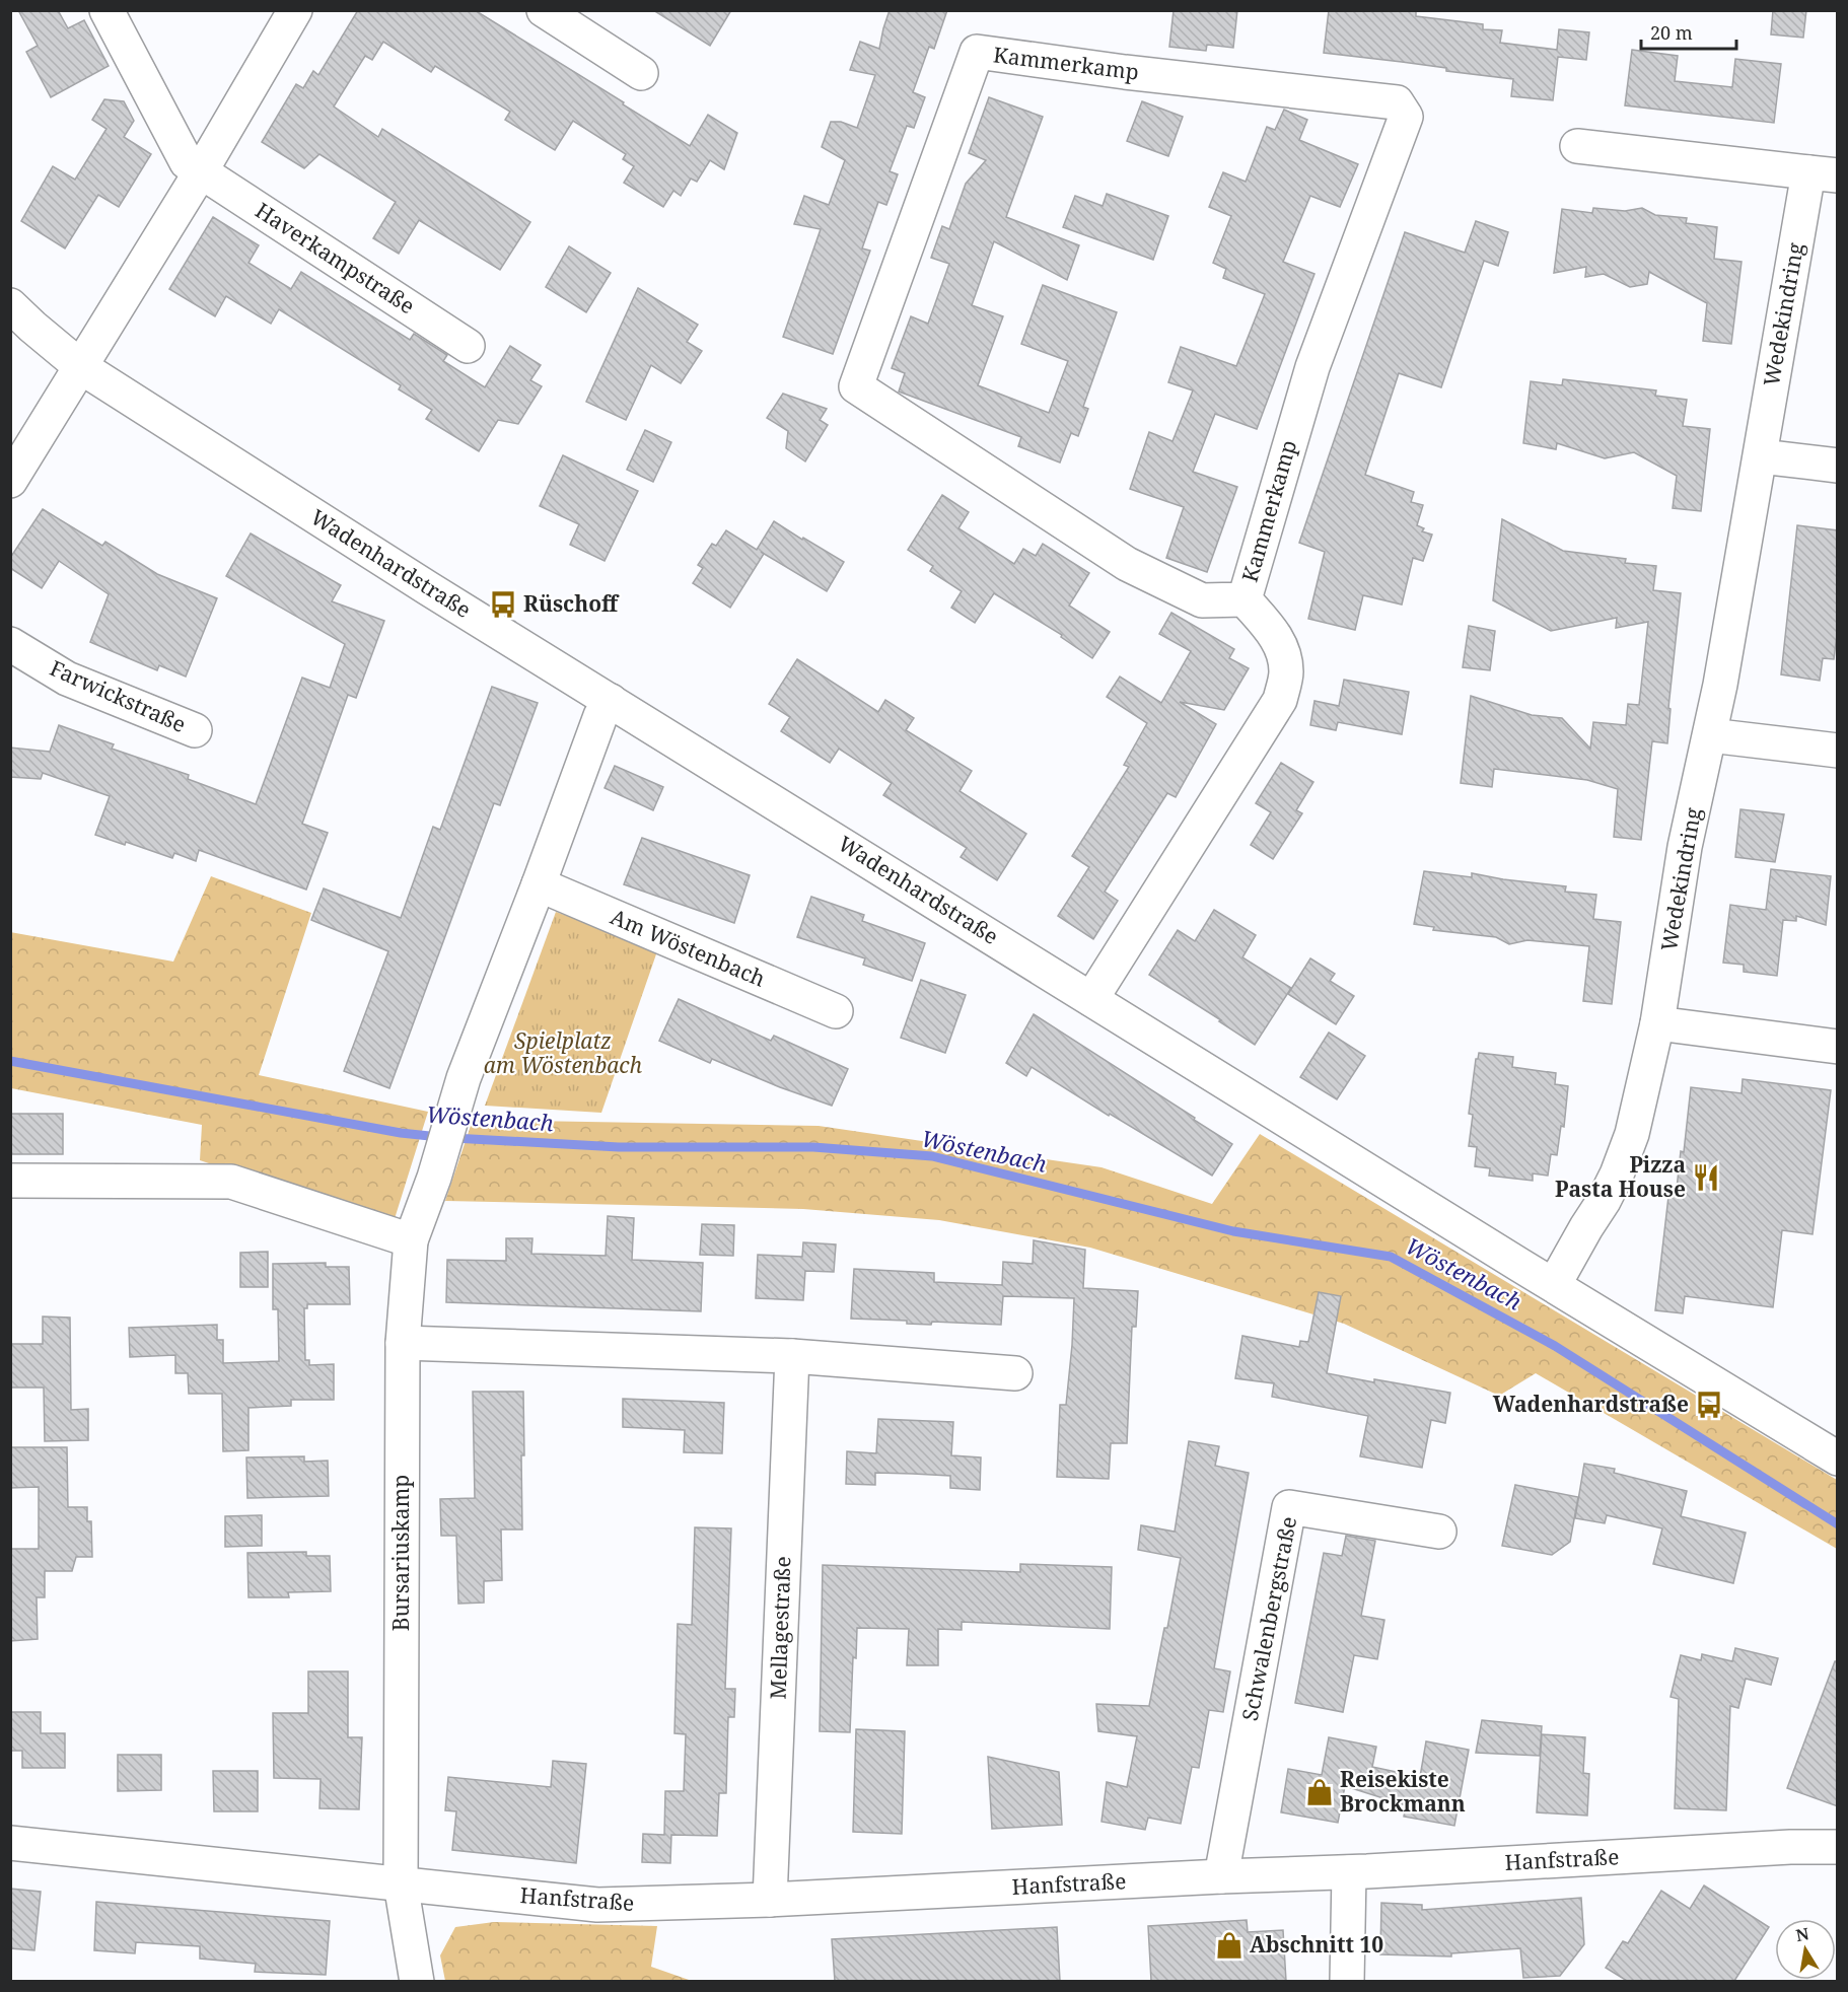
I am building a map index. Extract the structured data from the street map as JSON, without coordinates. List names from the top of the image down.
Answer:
{
  "streets": {
    "street": [
      "Kammerkamp",
      "Haverkampstraße",
      "Wedekindring",
      "Wadenhardstraße",
      "Farwickstraße",
      "Am Wöstenbach",
      "Bursariuskamp",
      "Schwalenbergstraße",
      "Mellagestraße",
      "Hanfstraße"
    ]
  },
  "crossings": [
    ["Kammerkamp", "Wadenhardstraße"],
    ["Wedekindring", "Wadenhardstraße"],
    ["Bursariuskamp", "Hanfstraße"],
    ["Schwalenbergstraße", "Hanfstraße"],
    ["Mellagestraße", "Hanfstraße"]
  ],
  "water": ["Wöstenbach"],
  "parks": ["Spielplatz am Wöstenbach"],
  "places": {
    "bus stop": ["Rüschoff", "Wadenhardstraße"],
    "restaurant": ["Pizza Pasta House"],
    "shop": ["Reisekiste Brockmann", "Abschnitt 10"]
  },
  "scale_bar": "20 m",
  "north": "top"
}
